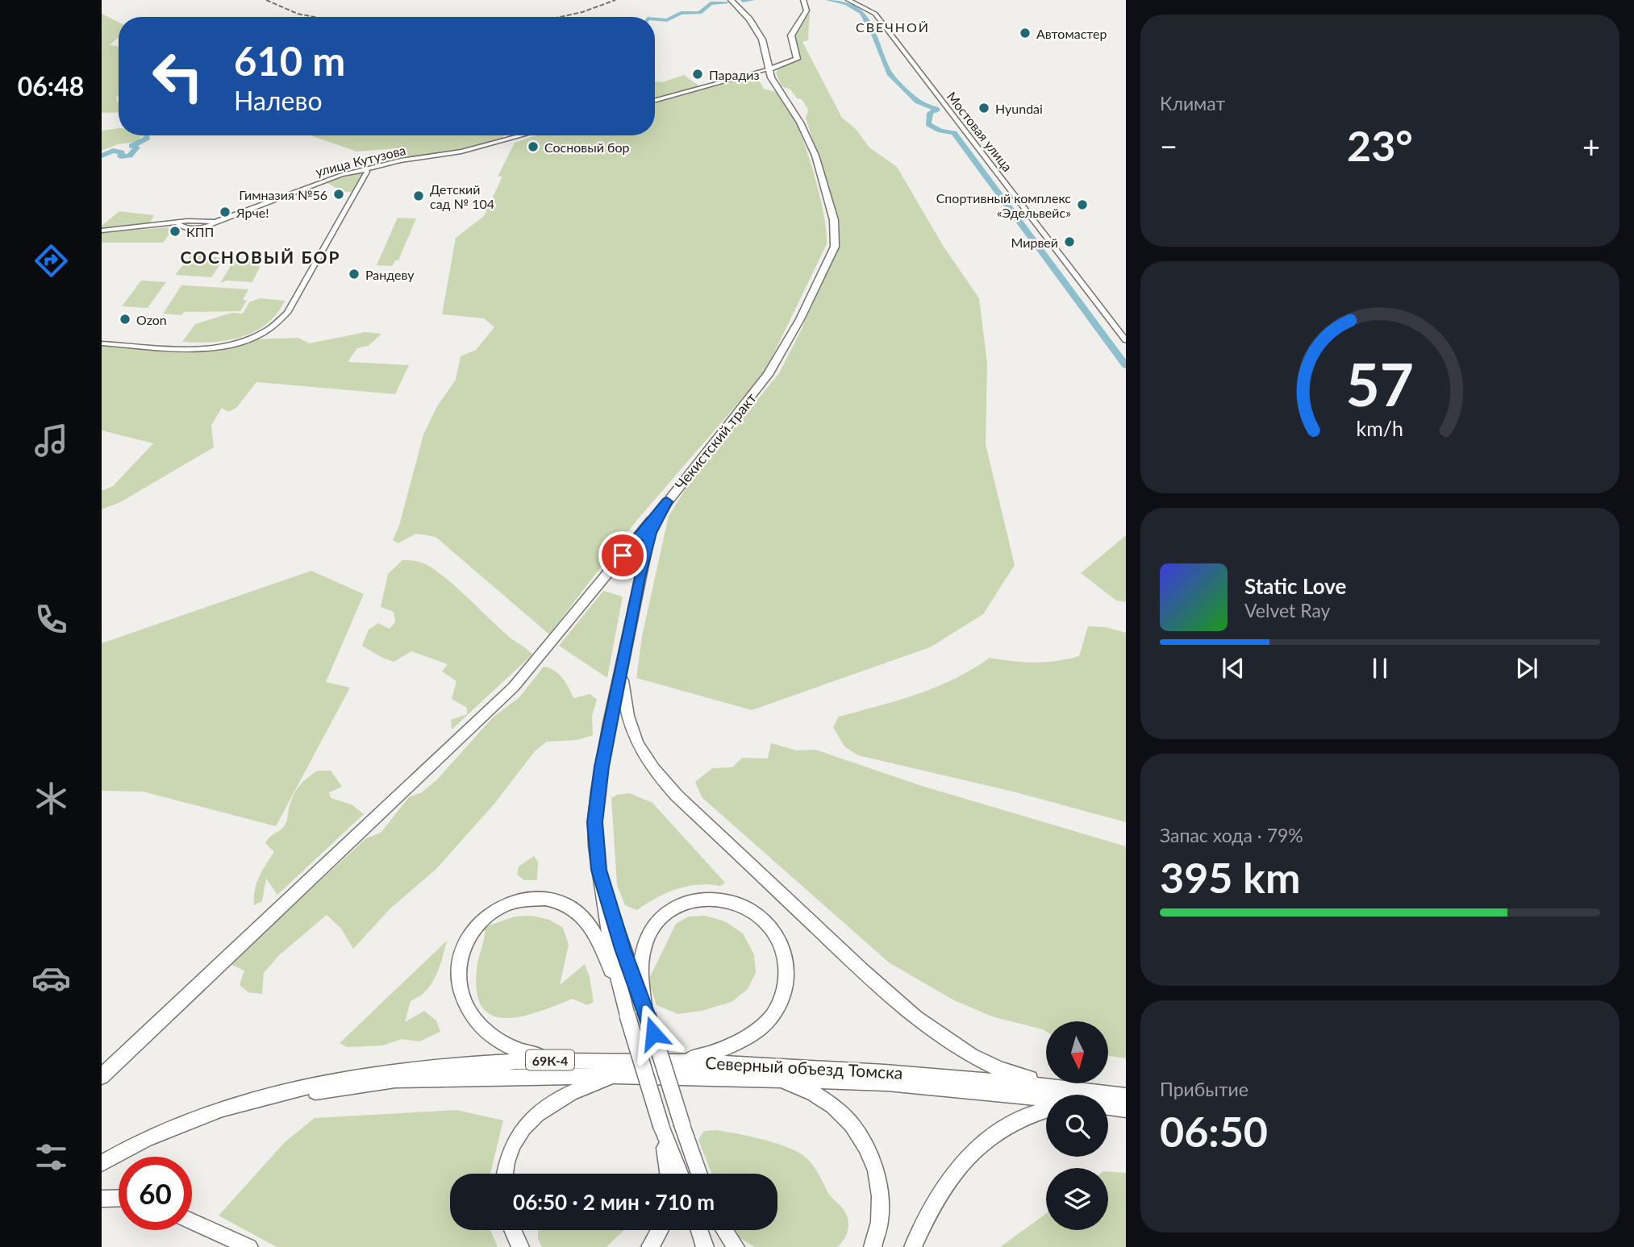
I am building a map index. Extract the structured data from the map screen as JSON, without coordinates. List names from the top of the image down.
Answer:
{
  "streets": {
    "main road": ["Чекистский тракт", "69К-4", "Северный объезд Томска"],
    "street": ["Мостовая улица", "улица Кутузова"]
  },
  "districts": ["СВЕЧНОЙ", "СОСНОВЫЙ БОР"],
  "places": [
    "Автомастер",
    "Парадиз",
    "Hyundai",
    "Сосновый бор",
    "Гимназия №56",
    "Детский сад № 104",
    "Спортивный комплекс «Эдельвейс»",
    "Ярче!",
    "КПП",
    "Мирвей",
    "Рандеву",
    "Ozon"
  ],
  "north": "bottom",
  "page": {
    "tabs": "06:48",
    "tile": [
      "Климат",
      ["Запас хода · 79%", "395 km"],
      ["Прибытие", "06:50"]
    ],
    "turn": ["610 m", "Налево"],
    "heat": ["−", "23°", "+"],
    "song": ["Static Love", "Velvet Ray"],
    "limit": "60",
    "trip": "06:50 · 2 мин · 710 m",
    "gauge": ["57", "km/h"]
  }
}
